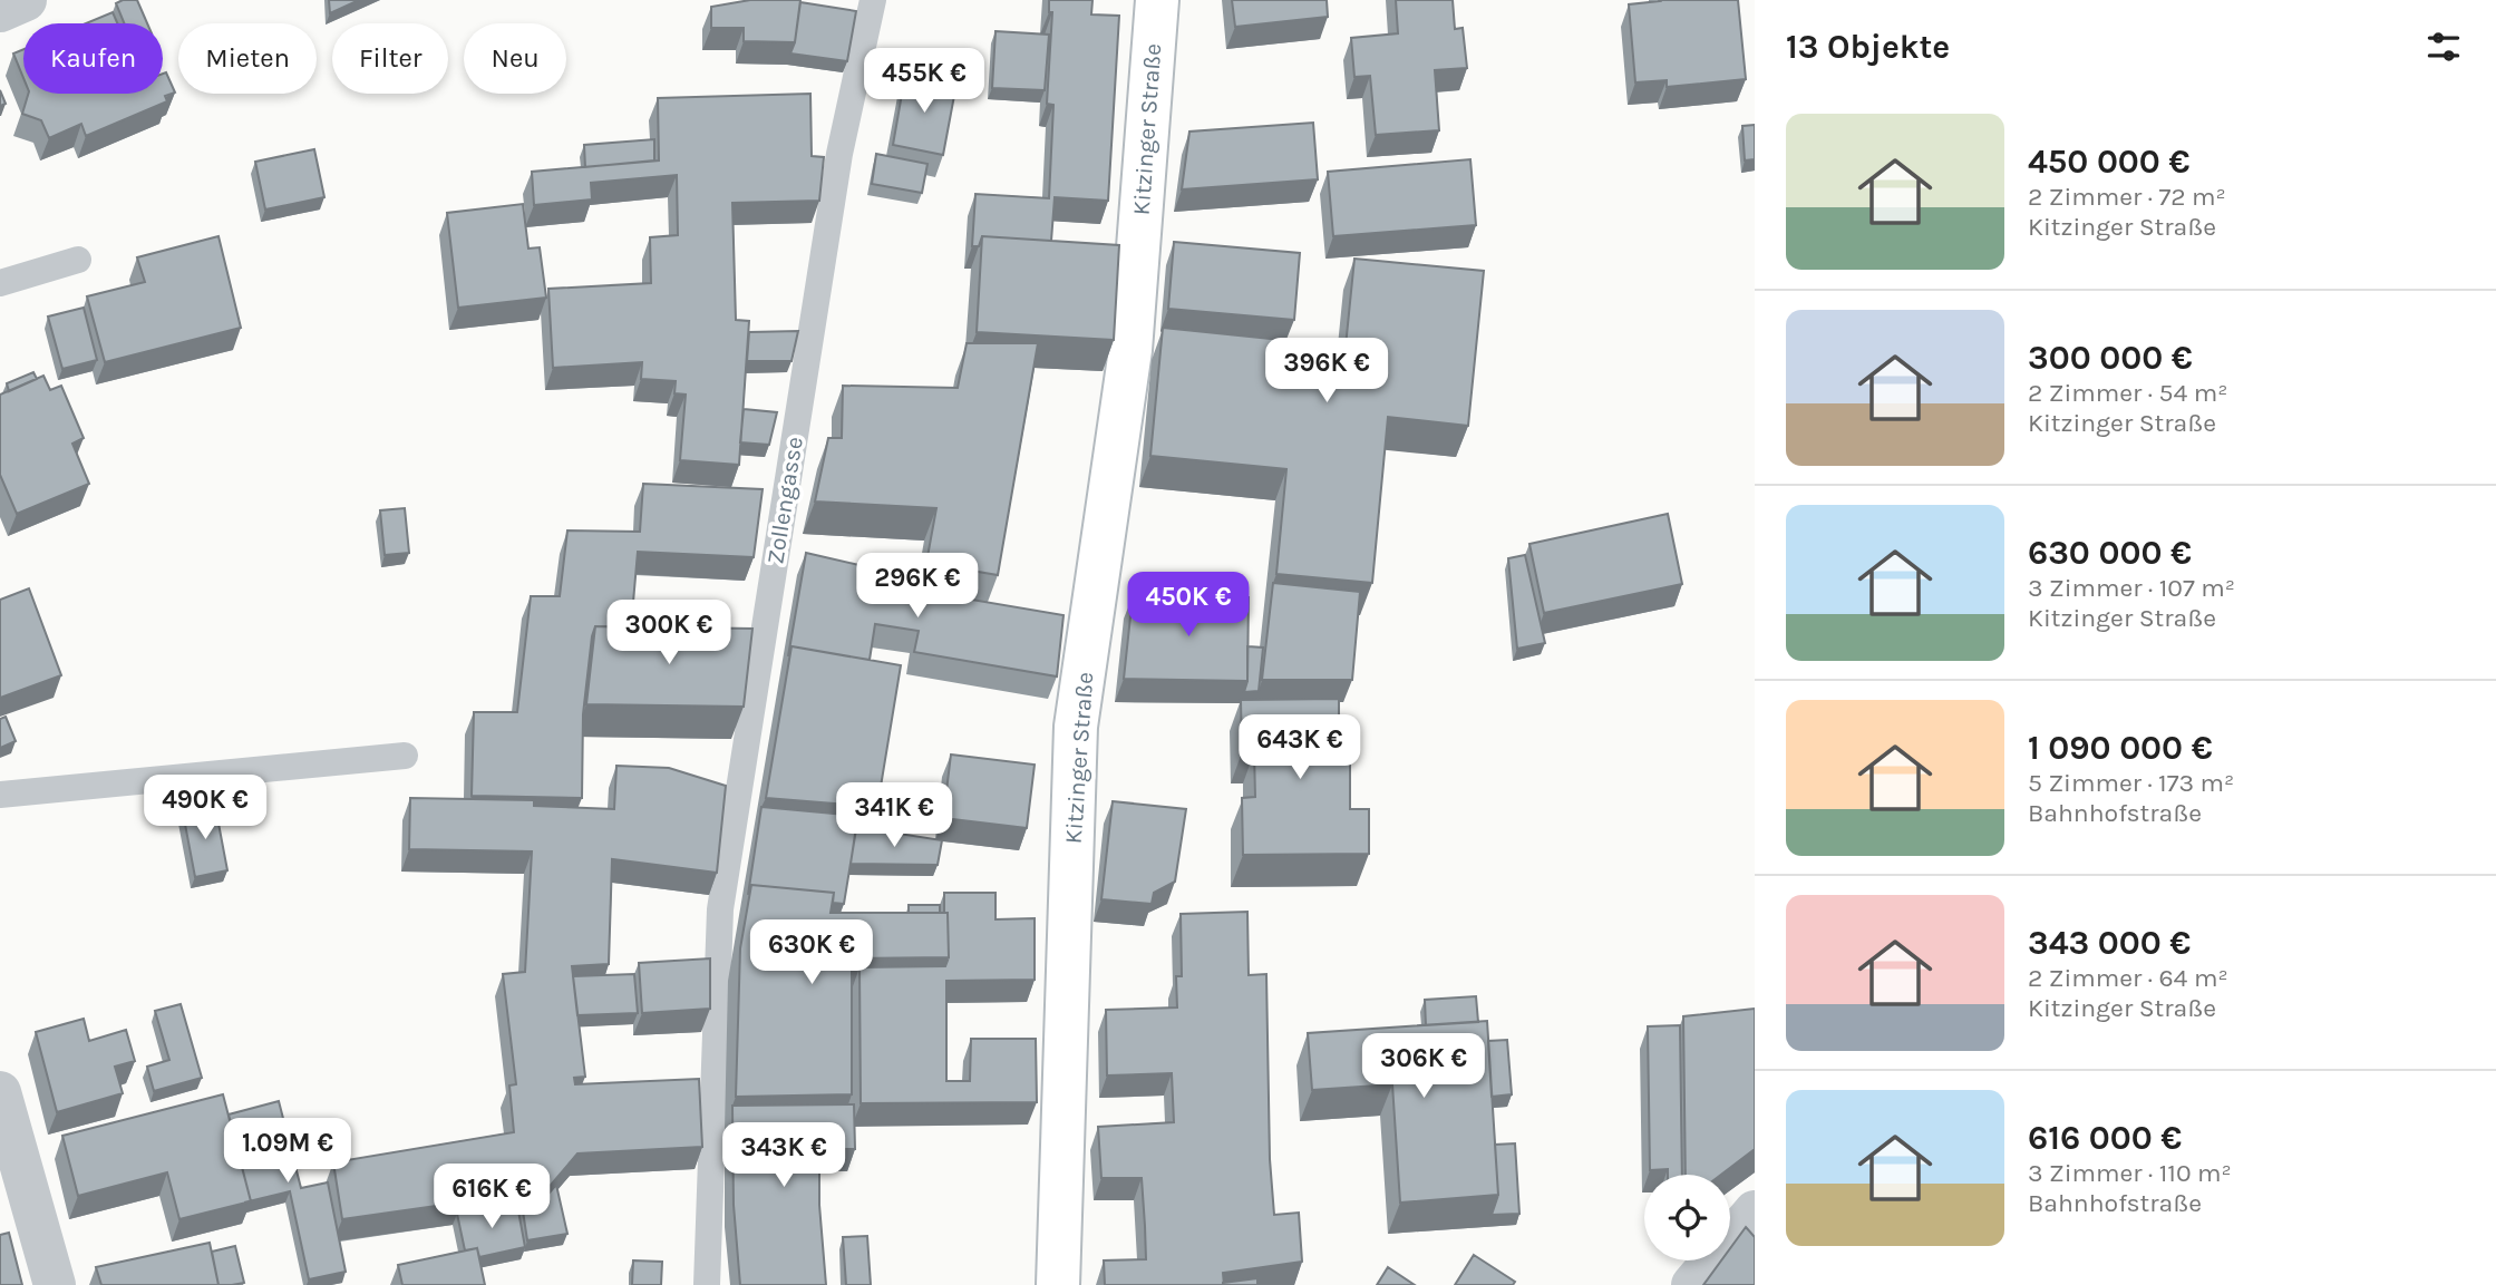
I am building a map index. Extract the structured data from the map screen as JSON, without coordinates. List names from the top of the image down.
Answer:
{
  "streets": {
    "street": ["Kitzinger Straße"],
    "lane": ["Zollengasse"]
  },
  "page": {
    "heading": "13 Objekte",
    "chip": [
      "Kaufen",
      "Mieten",
      "Filter",
      "Neu"
    ],
    "price": [
      "455K €",
      "396K €",
      "296K €",
      "450K €",
      "300K €",
      "643K €",
      "490K €",
      "341K €",
      "630K €",
      "306K €",
      "1.09M €",
      "343K €",
      "616K €"
    ],
    "list": [
      {
        "name": "450 000 €",
        "note": "2 Zimmer · 72 m² · Kitzinger Straße"
      },
      {
        "name": "300 000 €",
        "note": "2 Zimmer · 54 m² · Kitzinger Straße"
      },
      {
        "name": "630 000 €",
        "note": "3 Zimmer · 107 m² · Kitzinger Straße"
      },
      {
        "name": "1 090 000 €",
        "note": "5 Zimmer · 173 m² · Bahnhofstraße"
      },
      {
        "name": "343 000 €",
        "note": "2 Zimmer · 64 m² · Kitzinger Straße"
      },
      {
        "name": "616 000 €",
        "note": "3 Zimmer · 110 m² · Bahnhofstraße"
      }
    ]
  }
}
